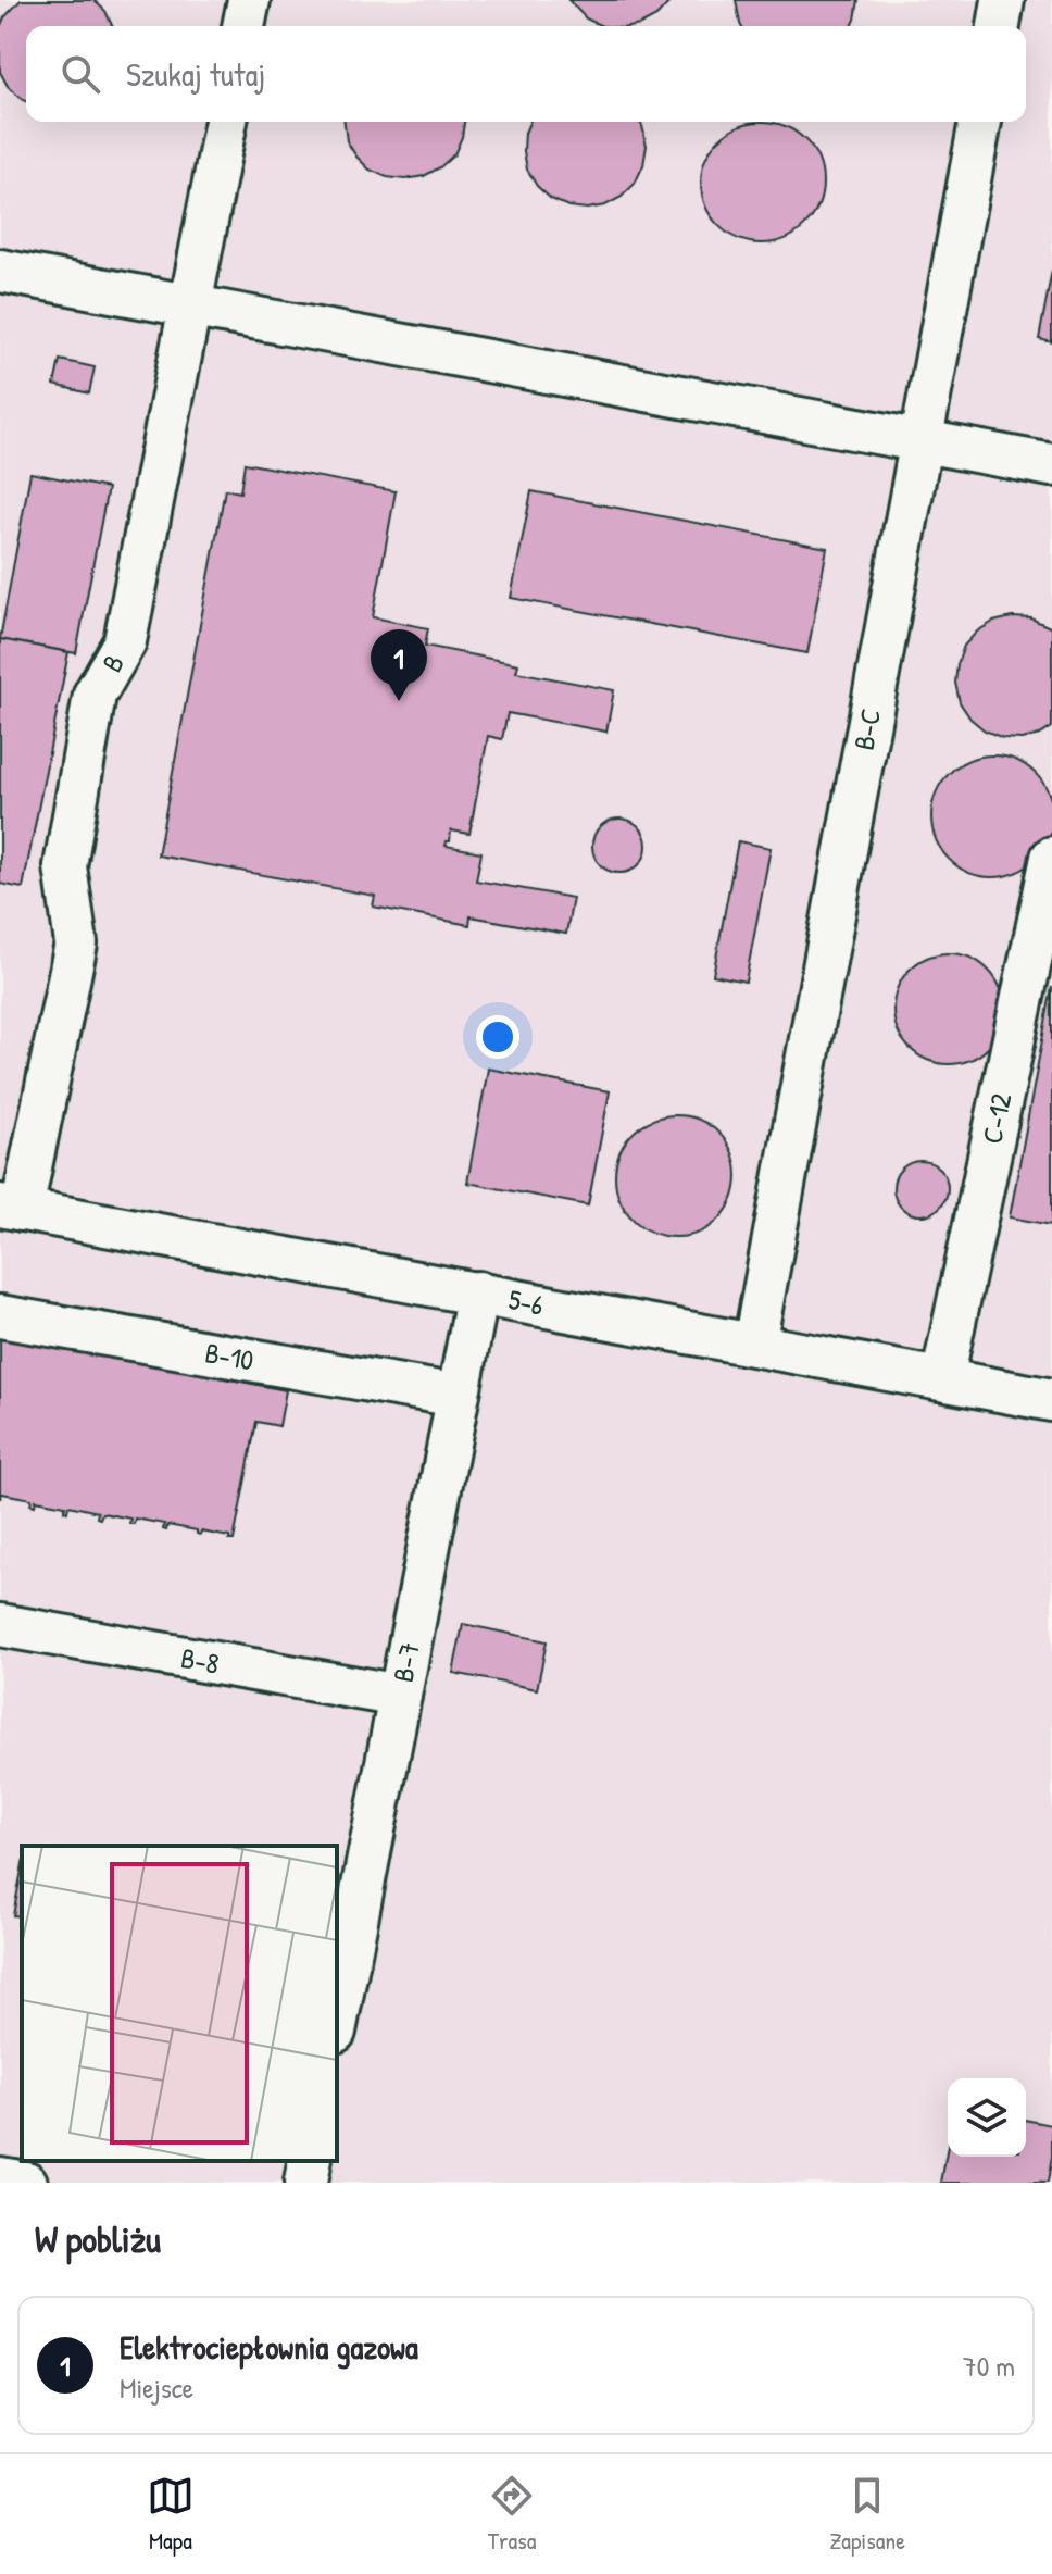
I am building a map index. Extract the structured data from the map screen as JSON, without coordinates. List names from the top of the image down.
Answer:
{
  "streets": {
    "lane": [
      "B",
      "B-C",
      "C-12",
      "5-6",
      "B-10",
      "B-8",
      "B-7"
    ]
  },
  "crossings": [
    ["B", "5-6"],
    ["B-C", "5-6"],
    ["C-12", "5-6"],
    ["5-6", "B-7"],
    ["B-10", "B-7"],
    ["B-8", "B-7"]
  ],
  "page": {
    "search": "Szukaj tutaj",
    "pins": "1",
    "heading": "W pobliżu",
    "list": [
      {
        "mark": "1",
        "name": "Elektrociepłownia gazowa",
        "note": "Miejsce",
        "value": "70 m"
      }
    ],
    "nav": ["Mapa", "Trasa", "Zapisane"]
  }
}
